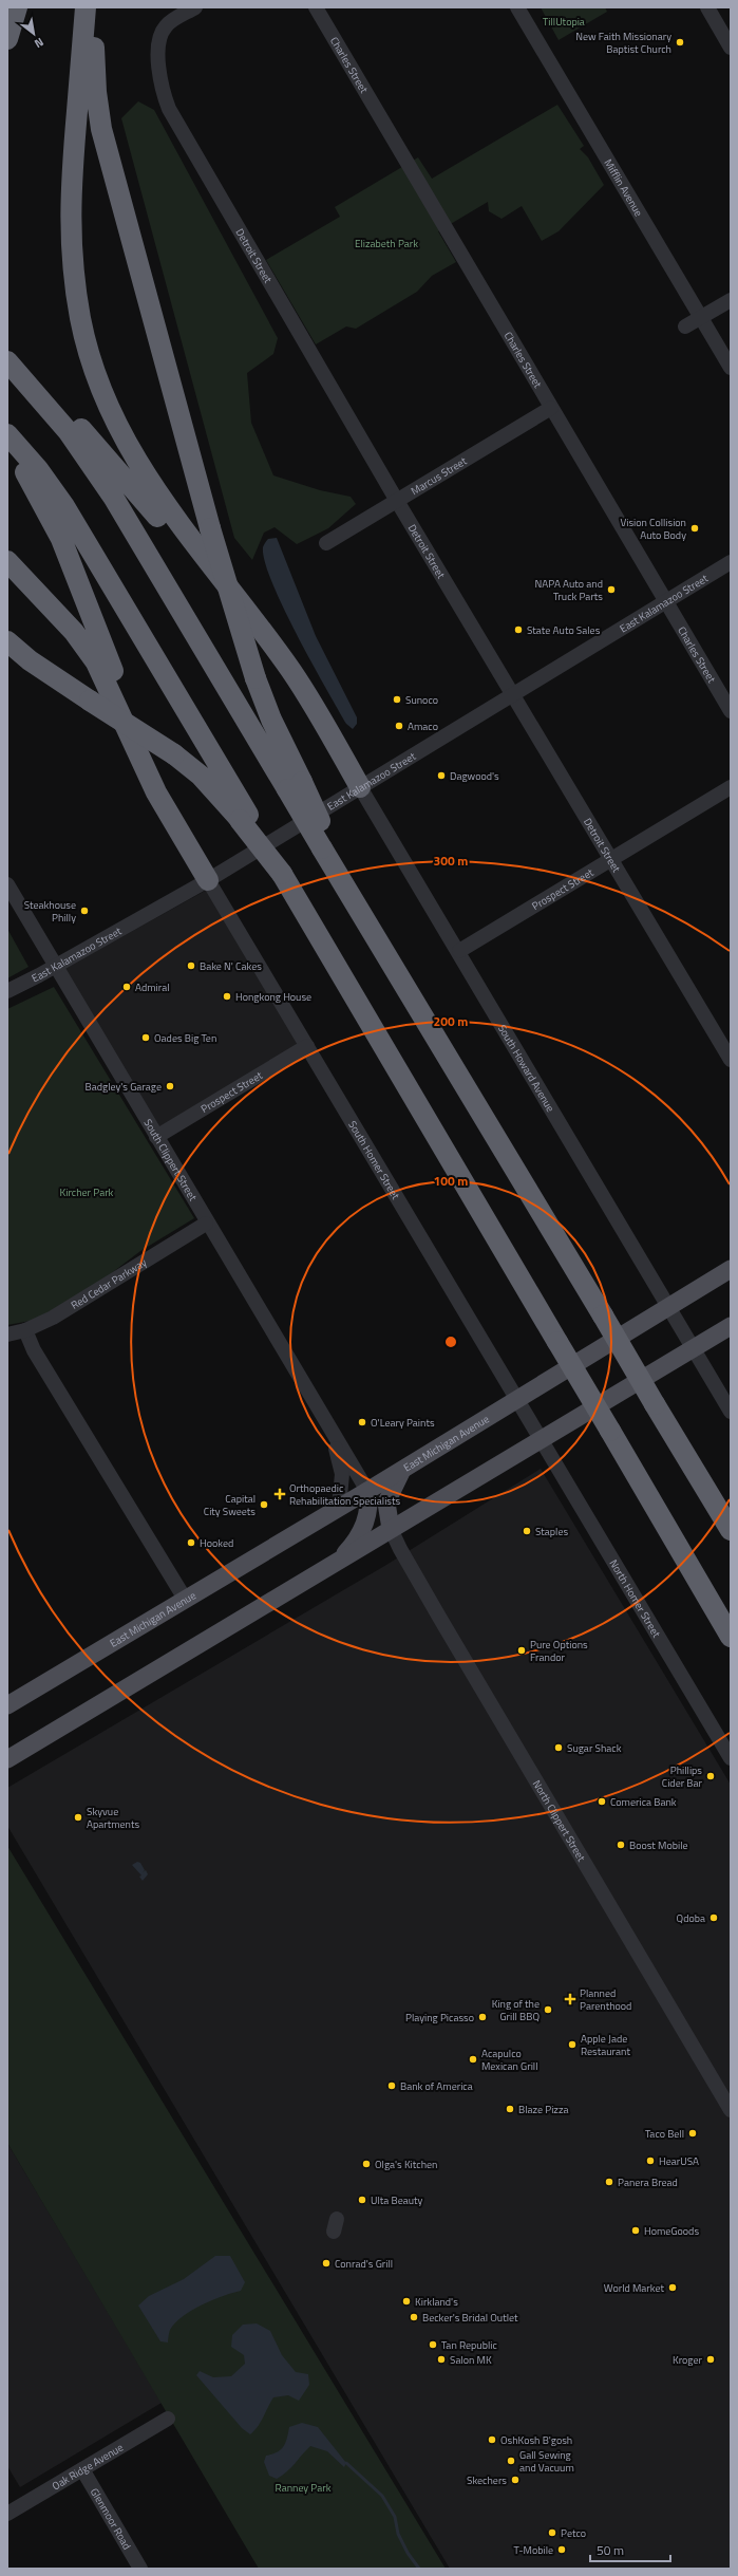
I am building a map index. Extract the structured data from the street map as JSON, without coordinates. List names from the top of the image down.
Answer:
{
  "streets": {
    "main road": ["East Michigan Avenue"],
    "street": [
      "Charles Street",
      "Mifflin Avenue",
      "Detroit Street",
      "Marcus Street",
      "East Kalamazoo Street",
      "Prospect Street",
      "South Howard Avenue",
      "South Clippert Street",
      "South Homer Street",
      "Red Cedar Parkway",
      "North Homer Street",
      "North Clippert Street",
      "Oak Ridge Avenue",
      "Glenmoor Road"
    ]
  },
  "crossings": [
    ["Charles Street", "Marcus Street"],
    ["Charles Street", "East Kalamazoo Street"],
    ["Detroit Street", "Marcus Street"],
    ["Detroit Street", "East Kalamazoo Street"],
    ["Detroit Street", "Prospect Street"],
    ["East Kalamazoo Street", "South Howard Avenue"],
    ["East Kalamazoo Street", "South Clippert Street"],
    ["East Kalamazoo Street", "South Homer Street"],
    ["Prospect Street", "South Howard Avenue"],
    ["Prospect Street", "South Clippert Street"],
    ["Prospect Street", "South Homer Street"],
    ["South Howard Avenue", "East Michigan Avenue"],
    ["South Clippert Street", "Red Cedar Parkway"],
    ["South Clippert Street", "East Michigan Avenue"],
    ["South Homer Street", "East Michigan Avenue"],
    ["South Homer Street", "North Homer Street"],
    ["Oak Ridge Avenue", "Glenmoor Road"]
  ],
  "parks": [
    "TillUtopia",
    "Elizabeth Park",
    "Kircher Park",
    "Ranney Park"
  ],
  "places": {
    "other": [
      "New Faith Missionary Baptist Church",
      "Vision Collision Auto Body",
      "NAPA Auto and Truck Parts",
      "State Auto Sales",
      "Sunoco",
      "Amaco",
      "Dagwood's",
      "Steakhouse Philly",
      "Bake N' Cakes",
      "Admiral",
      "Hongkong House",
      "Oades Big Ten",
      "Badgley's Garage",
      "O'Leary Paints",
      "Capital City Sweets",
      "Staples",
      "Hooked",
      "Pure Options Frandor",
      "Sugar Shack",
      "Phillips Cider Bar",
      "Comerica Bank",
      "Skyvue Apartments",
      "Boost Mobile",
      "Qdoba",
      "King of the Grill BBQ",
      "Playing Picasso",
      "Apple Jade Restaurant",
      "Acapulco Mexican Grill",
      "Bank of America",
      "Blaze Pizza",
      "Taco Bell",
      "HearUSA",
      "Olga's Kitchen",
      "Panera Bread",
      "Ulta Beauty",
      "HomeGoods",
      "Conrad's Grill",
      "World Market",
      "Kirkland's",
      "Becker's Bridal Outlet",
      "Tan Republic",
      "Salon MK",
      "Kroger",
      "OshKosh B'gosh",
      "Gall Sewing and Vacuum",
      "Skechers",
      "Petco",
      "T-Mobile"
    ],
    "health": ["Orthopaedic Rehabilitation Specialists", "Planned Parenthood"]
  },
  "scale_bar": "50 m",
  "north": "bottom right",
  "rings": ["300 m", "200 m", "100 m"]
}
